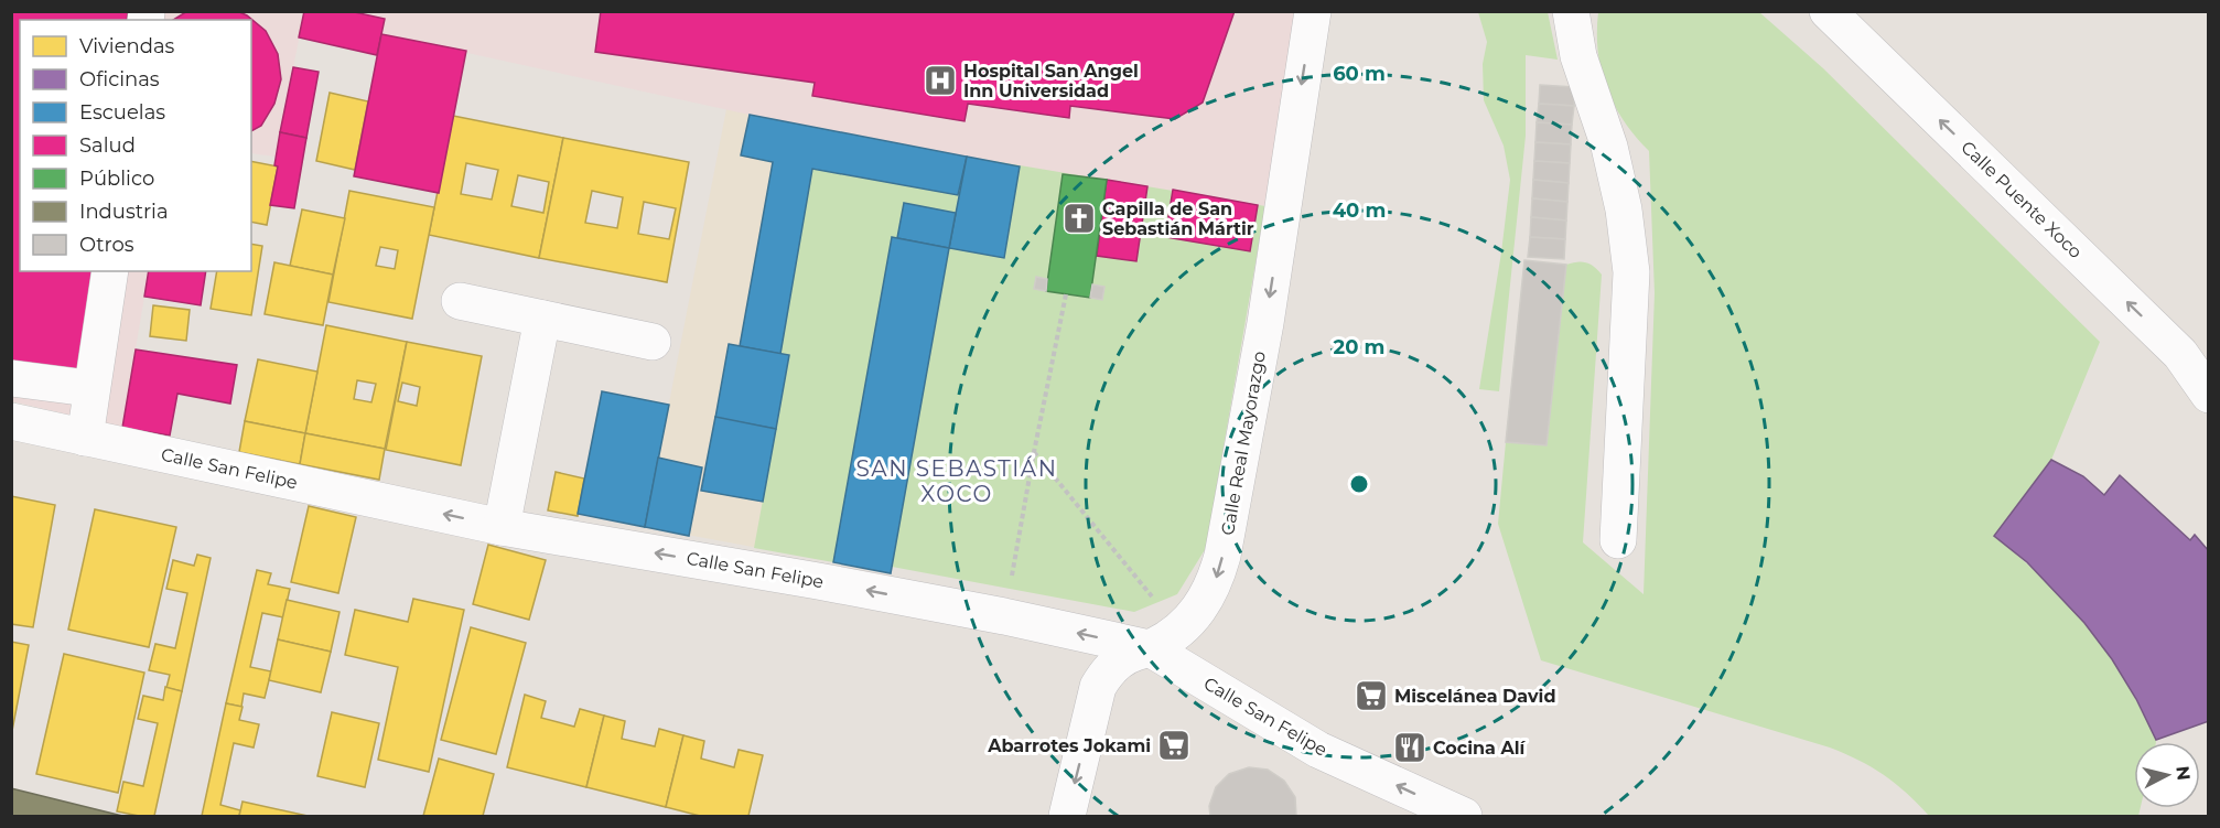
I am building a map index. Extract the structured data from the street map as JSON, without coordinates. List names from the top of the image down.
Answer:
{
  "streets": {
    "street": ["Calle Puente Xoco", "Calle Real Mayorazgo", "Calle San Felipe"]
  },
  "crossings": [
    ["Calle Real Mayorazgo", "Calle San Felipe"]
  ],
  "one_way": ["Calle Puente Xoco", "Calle Real Mayorazgo", "Calle San Felipe"],
  "districts": ["SAN SEBASTIÁN XOCO"],
  "places": {
    "hospital": ["Hospital San Angel Inn Universidad"],
    "church": ["Capilla de San Sebastián Mártir"],
    "supermarket": ["Miscelánea David", "Abarrotes Jokami"],
    "restaurant": ["Cocina Alí"]
  },
  "legend": [
    "Viviendas",
    "Oficinas",
    "Escuelas",
    "Salud",
    "Público",
    "Industria",
    "Otros"
  ],
  "north": "right",
  "rings": ["60 m", "40 m", "20 m"]
}
